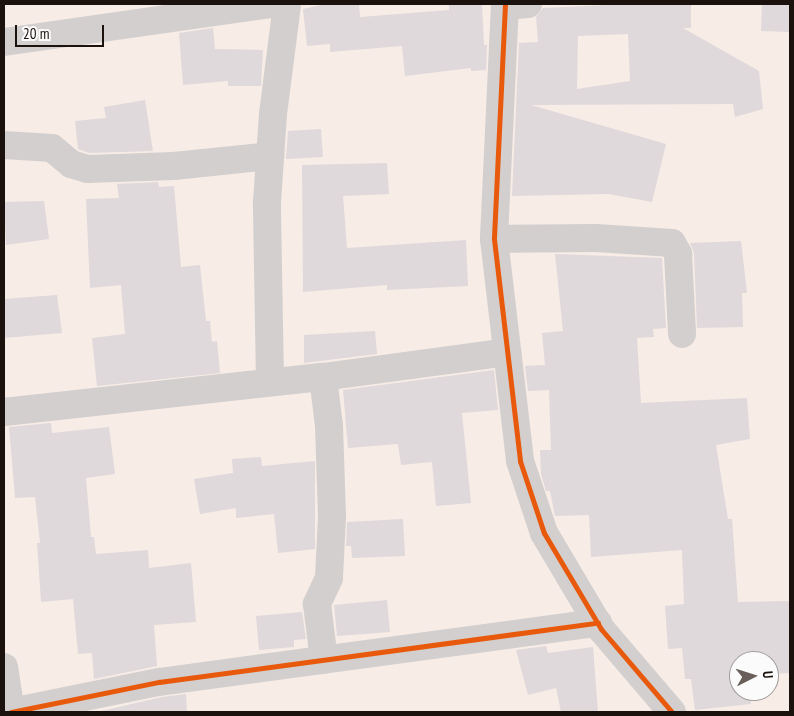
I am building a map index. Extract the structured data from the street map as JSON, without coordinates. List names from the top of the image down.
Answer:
{
  "scale_bar": "20 m",
  "north": "right"
}
